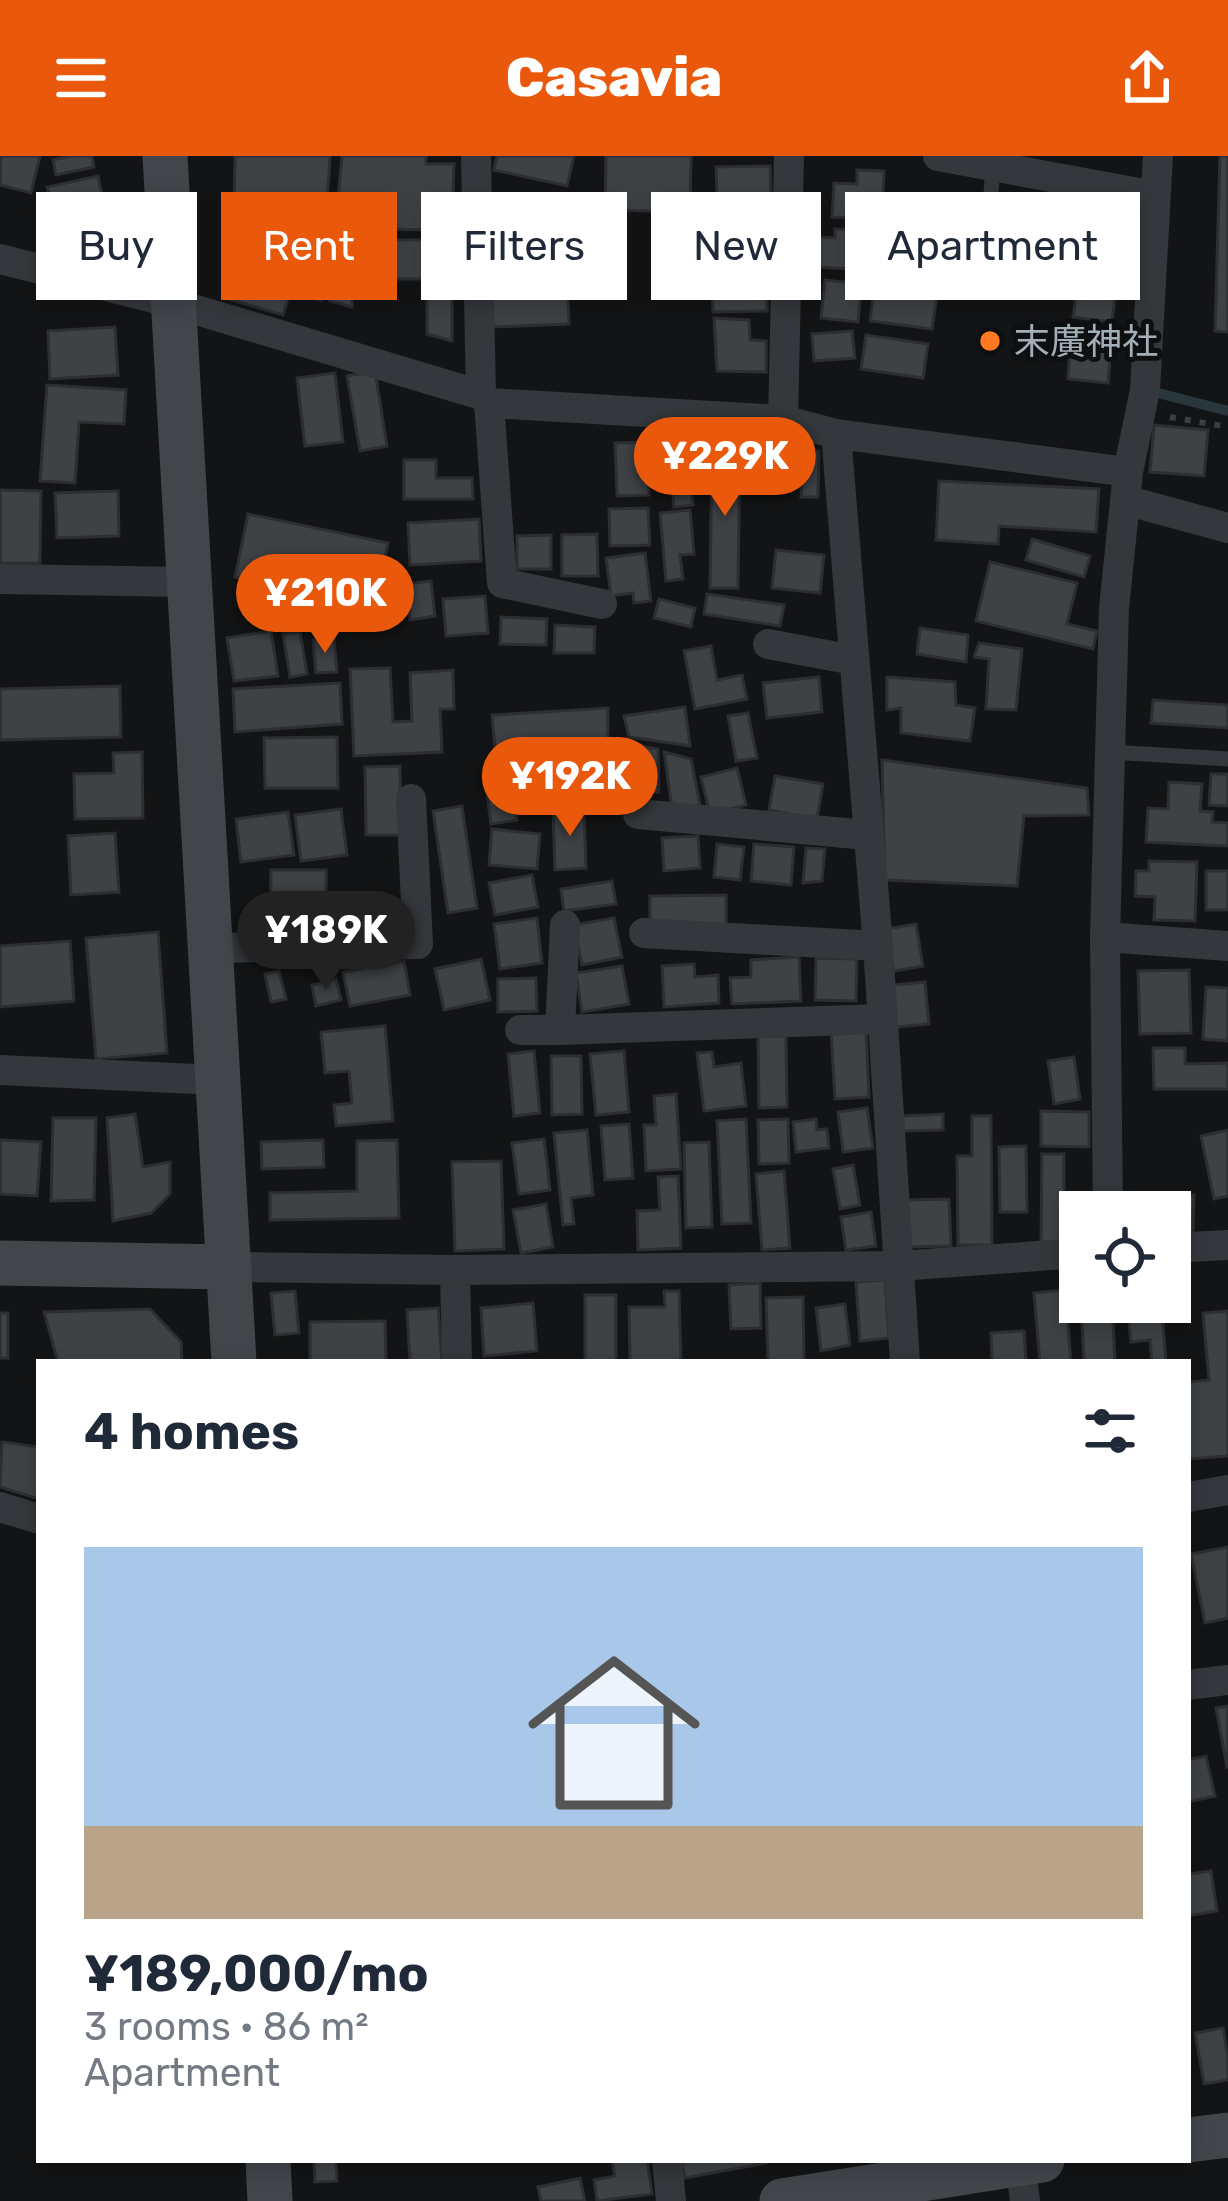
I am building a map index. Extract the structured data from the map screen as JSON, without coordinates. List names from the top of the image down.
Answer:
{
  "places": ["末廣神社"],
  "page": {
    "header": "Casavia",
    "chip": [
      "Buy",
      "Rent",
      "Filters",
      "New",
      "Apartment"
    ],
    "price": [
      "¥229K",
      "¥210K",
      "¥192K",
      "¥189K"
    ],
    "heading": "4 homes",
    "list": [
      {
        "name": "¥189,000/mo",
        "note": "3 rooms · 86 m² · Apartment"
      }
    ]
  }
}
